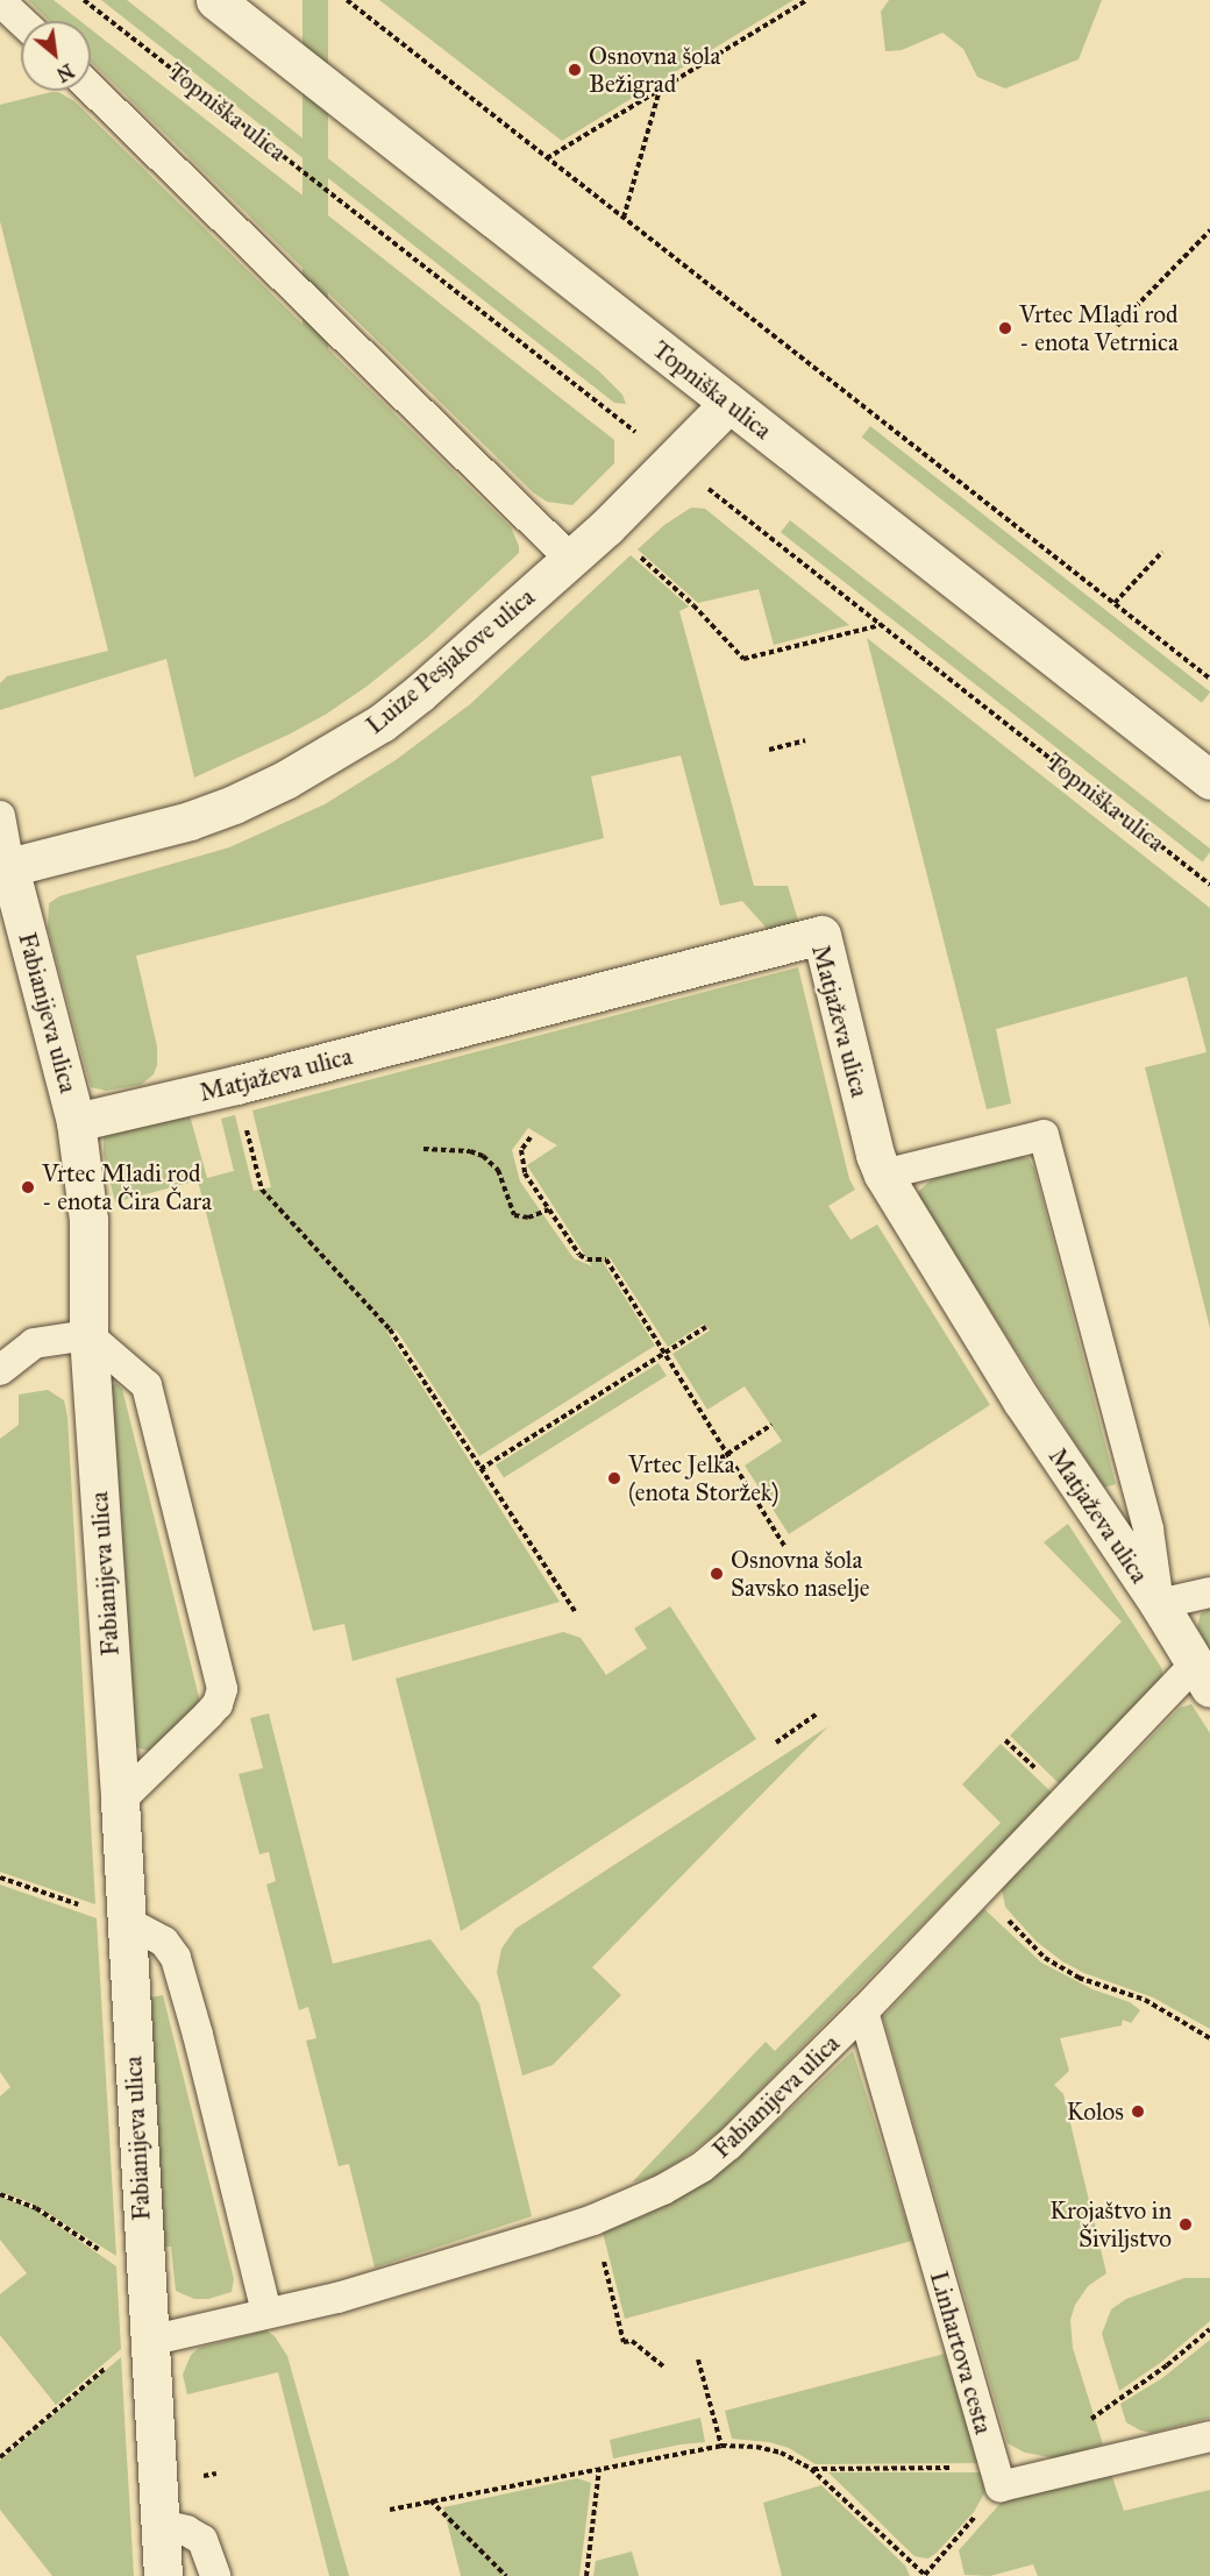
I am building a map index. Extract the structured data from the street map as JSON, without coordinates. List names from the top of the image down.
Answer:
{
  "streets": {
    "street": [
      "Topniška ulica",
      "Luize Pesjakove ulica",
      "Fabianijeva ulica",
      "Matjaževa ulica"
    ],
    "lane": ["Linhartova cesta"]
  },
  "crossings": [
    ["Topniška ulica", "Luize Pesjakove ulica"],
    ["Luize Pesjakove ulica", "Fabianijeva ulica"],
    ["Fabianijeva ulica", "Matjaževa ulica"],
    ["Fabianijeva ulica", "Linhartova cesta"]
  ],
  "places": [
    "Osnovna šola Bežigrad",
    "Vrtec Mladi rod - enota Vetrnica",
    "Vrtec Mladi rod - enota Čira Čara",
    "Vrtec Jelka (enota Storžek)",
    "Osnovna šola Savsko naselje",
    "Kolos",
    "Krojaštvo in Šiviljstvo"
  ],
  "north": "bottom right"
}
